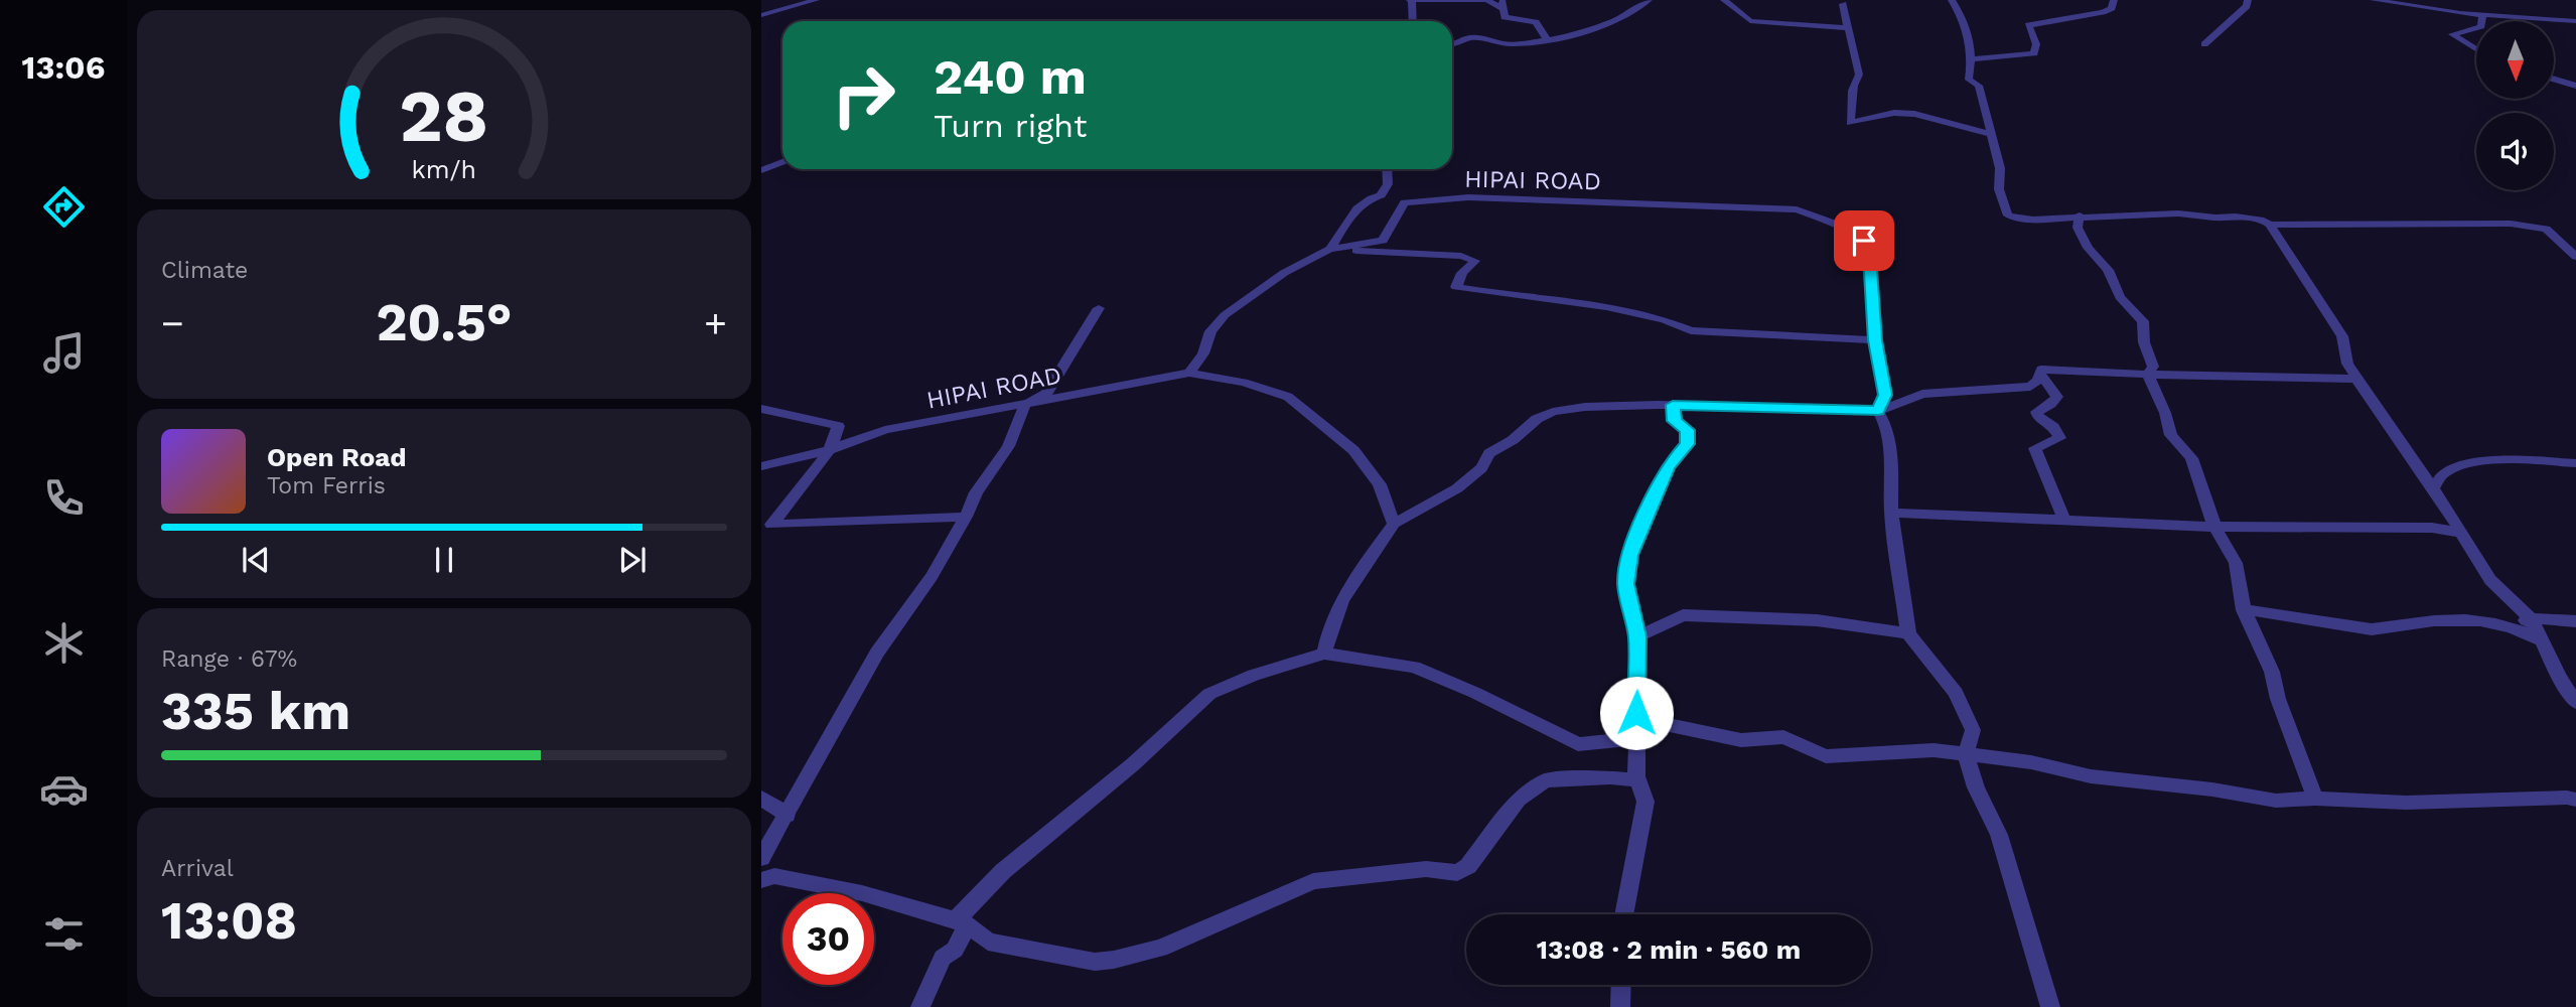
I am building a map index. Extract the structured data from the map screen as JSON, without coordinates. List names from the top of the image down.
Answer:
{
  "streets": {
    "street": ["HIPAI ROAD"]
  },
  "north": "bottom",
  "page": {
    "tabs": "13:06",
    "turn": ["240 m", "Turn right"],
    "tile": [
      "Climate",
      ["Range · 67%", "335 km"],
      ["Arrival", "13:08"]
    ],
    "heat": ["−", "20.5°", "+"],
    "song": ["Open Road", "Tom Ferris"],
    "limit": "30",
    "trip": "13:08 · 2 min · 560 m",
    "gauge": ["28", "km/h"]
  }
}
